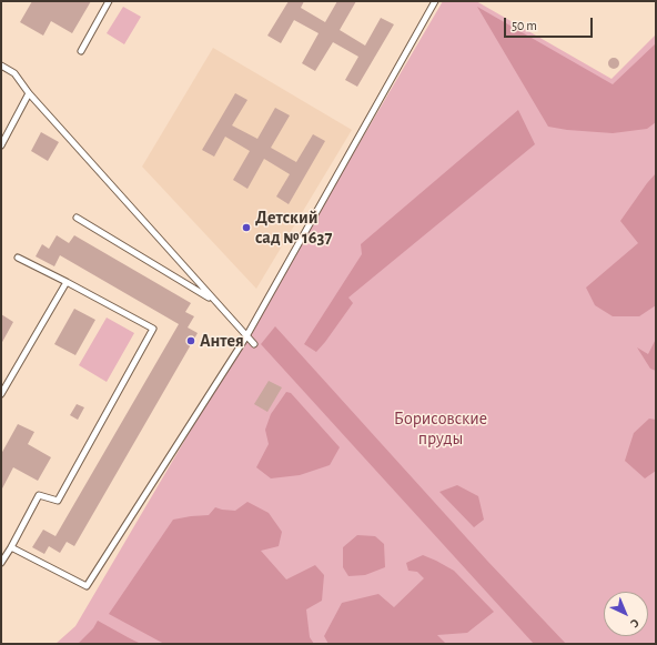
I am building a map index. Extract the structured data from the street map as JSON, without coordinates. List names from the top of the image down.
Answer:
{
  "parks": ["Борисовские пруды"],
  "places": ["Детский сад № 1637", "Антея"],
  "scale_bar": "50 m",
  "north": "bottom right"
}
